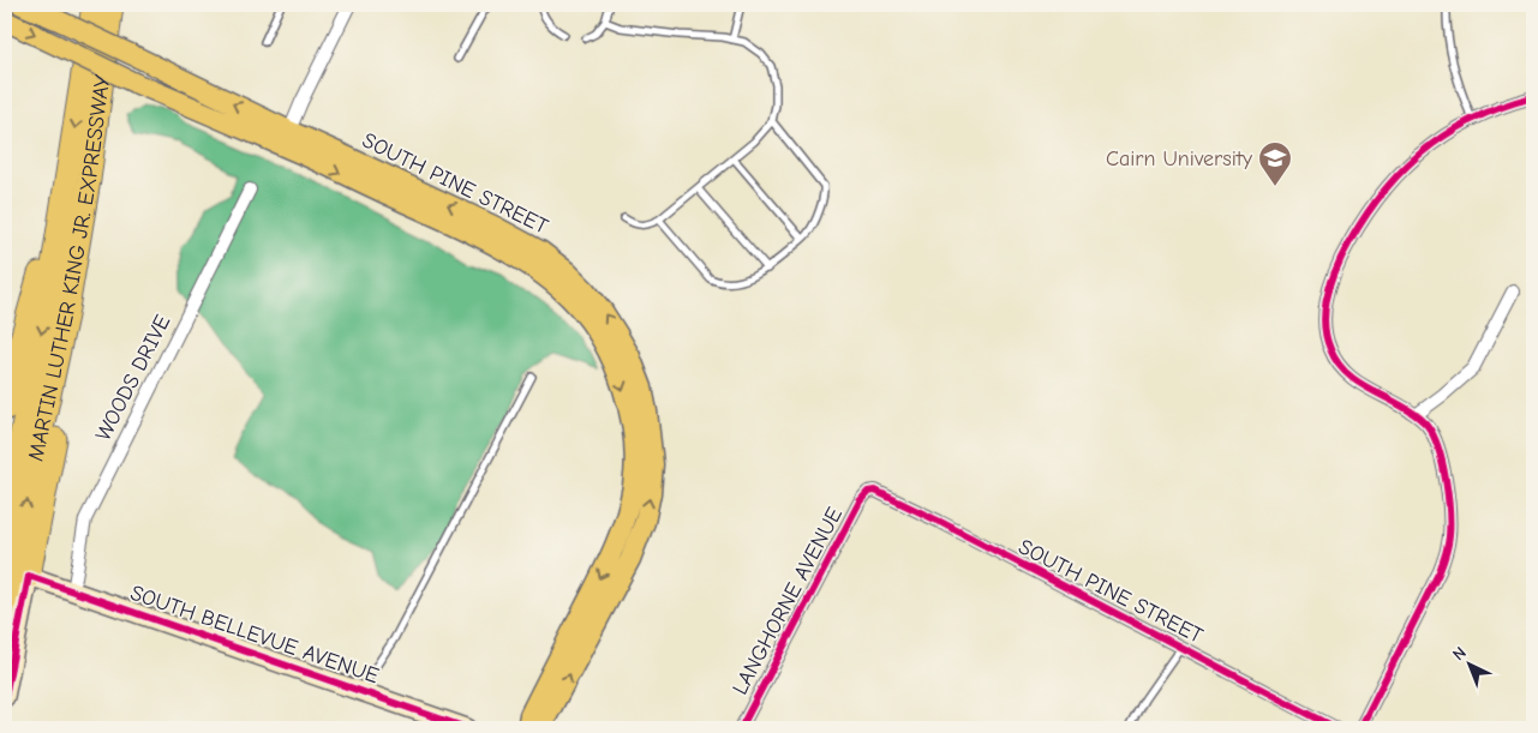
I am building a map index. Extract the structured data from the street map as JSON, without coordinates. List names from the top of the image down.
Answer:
{
  "streets": {
    "highway": ["MARTIN LUTHER KING JR. EXPRESSWAY"],
    "main road": ["SOUTH PINE STREET"],
    "street": ["WOODS DRIVE", "LANGHORNE AVENUE", "SOUTH BELLEVUE AVENUE"]
  },
  "crossings": [
    ["SOUTH PINE STREET", "LANGHORNE AVENUE"],
    ["WOODS DRIVE", "SOUTH BELLEVUE AVENUE"]
  ],
  "places": {
    "school or university": ["Cairn University"]
  },
  "north": "top left"
}
